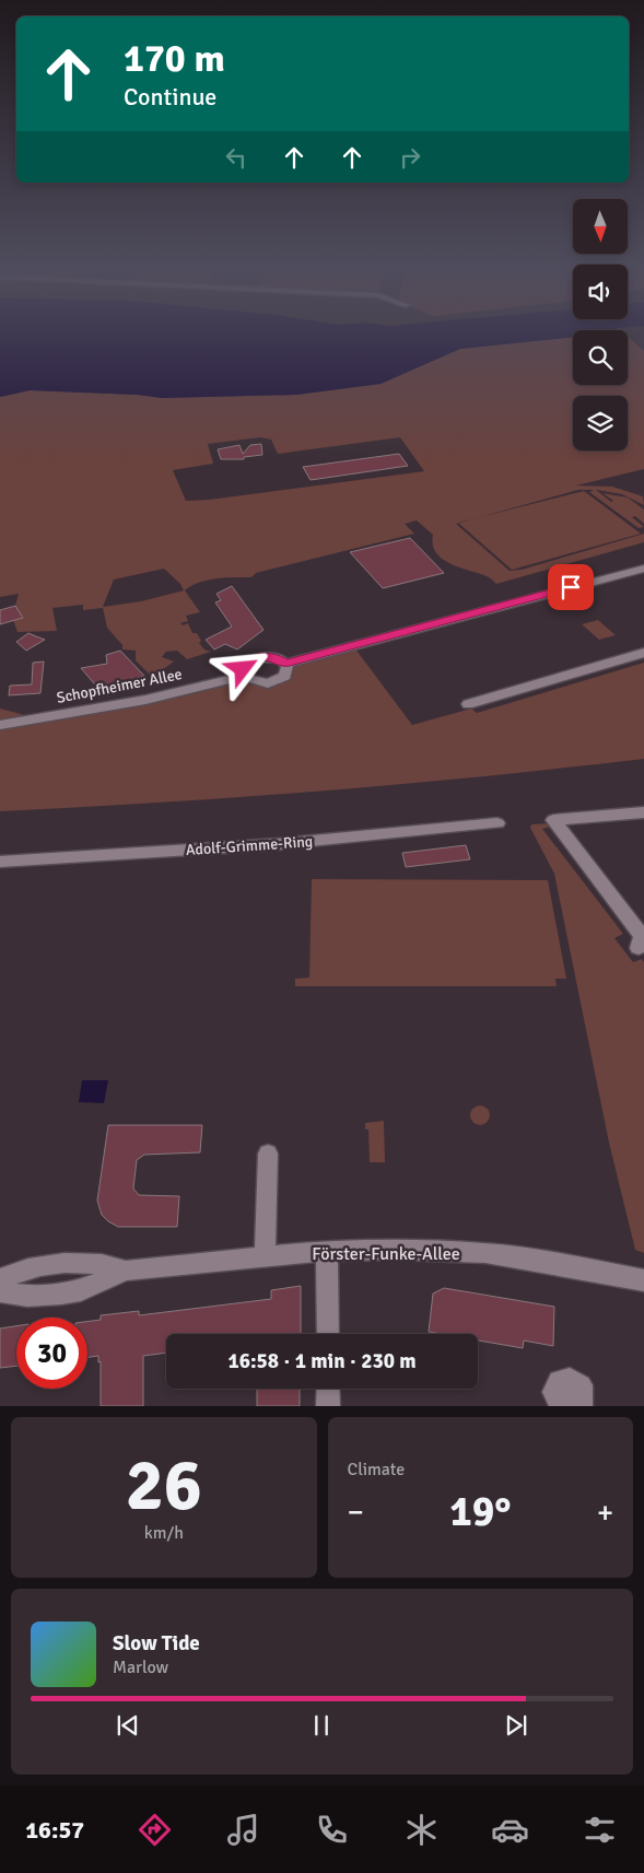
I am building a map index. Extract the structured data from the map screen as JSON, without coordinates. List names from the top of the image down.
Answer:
{
  "streets": {
    "street": ["Schopfheimer Allee", "Adolf-Grimme-Ring", "Förster-Funke-Allee"]
  },
  "north": "bottom",
  "page": {
    "turn": ["170 m", "Continue"],
    "limit": "30",
    "trip": "16:58 · 1 min · 230 m",
    "tile": [
      ["26", "km/h"],
      "Climate"
    ],
    "heat": ["−", "19°", "+"],
    "song": ["Slow Tide", "Marlow"],
    "tabs": "16:57"
  }
}
